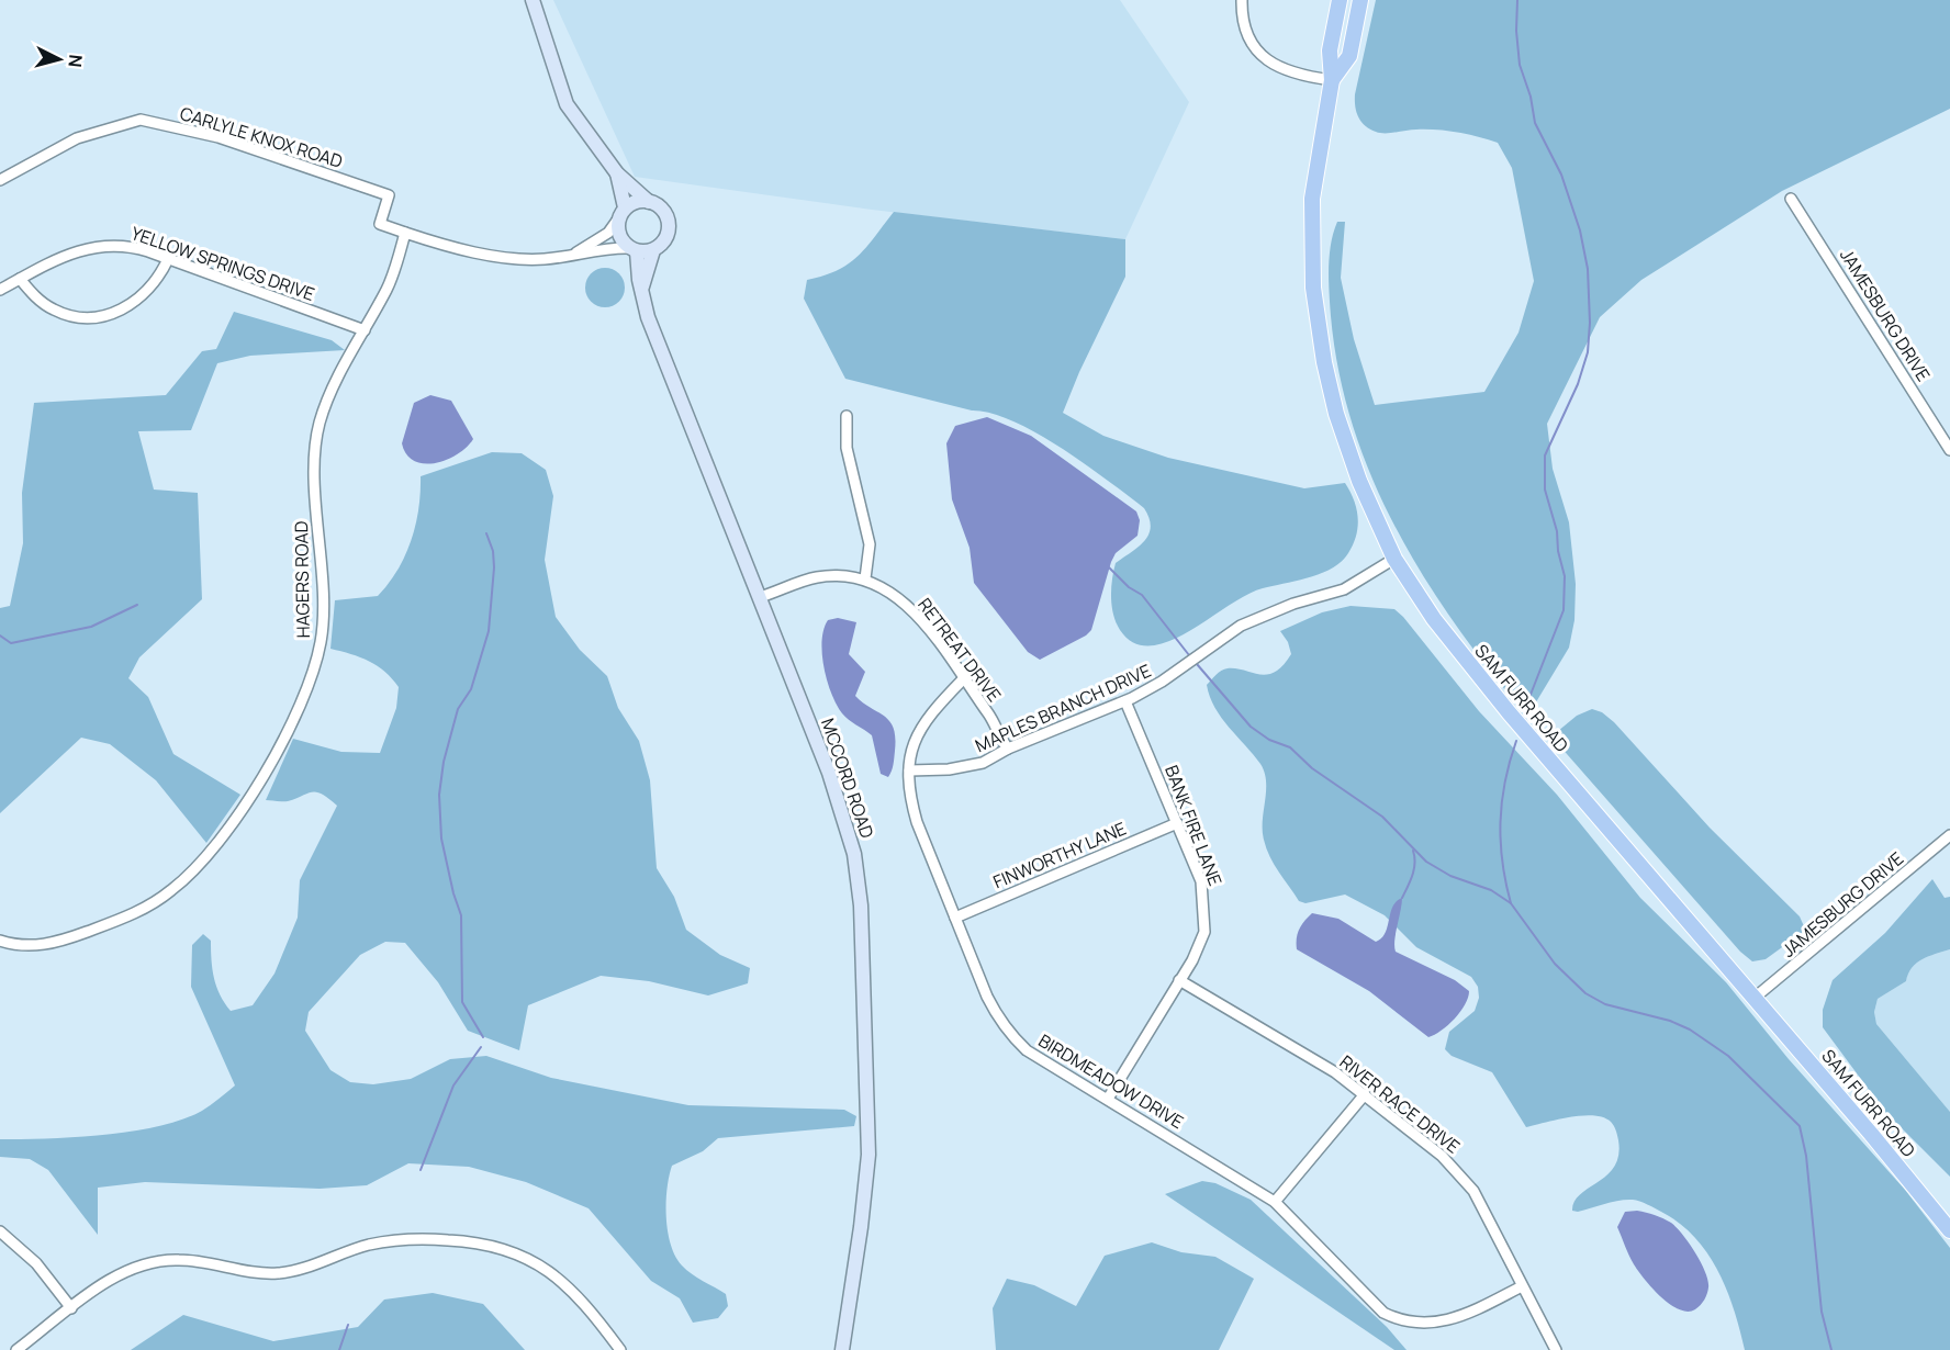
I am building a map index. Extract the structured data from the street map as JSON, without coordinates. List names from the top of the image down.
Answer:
{
  "streets": {
    "main road": ["SAM FURR ROAD"],
    "street": [
      "CARLYLE KNOX ROAD",
      "YELLOW SPRINGS DRIVE",
      "JAMESBURG DRIVE",
      "HAGERS ROAD",
      "RETREAT DRIVE",
      "MAPLES BRANCH DRIVE",
      "MCCORD ROAD",
      "BANK FIRE LANE",
      "FINWORTHY LANE",
      "BIRDMEADOW DRIVE",
      "RIVER RACE DRIVE"
    ]
  },
  "crossings": [
    ["CARLYLE KNOX ROAD", "HAGERS ROAD"],
    ["YELLOW SPRINGS DRIVE", "HAGERS ROAD"],
    ["JAMESBURG DRIVE", "SAM FURR ROAD"],
    ["RETREAT DRIVE", "MAPLES BRANCH DRIVE"],
    ["RETREAT DRIVE", "MCCORD ROAD"],
    ["RETREAT DRIVE", "BIRDMEADOW DRIVE"],
    ["SAM FURR ROAD", "MAPLES BRANCH DRIVE"],
    ["MAPLES BRANCH DRIVE", "BANK FIRE LANE"],
    ["MAPLES BRANCH DRIVE", "BIRDMEADOW DRIVE"],
    ["BANK FIRE LANE", "FINWORTHY LANE"],
    ["BANK FIRE LANE", "BIRDMEADOW DRIVE"],
    ["BANK FIRE LANE", "RIVER RACE DRIVE"],
    ["FINWORTHY LANE", "BIRDMEADOW DRIVE"],
    ["BIRDMEADOW DRIVE", "RIVER RACE DRIVE"]
  ],
  "north": "right"
}
